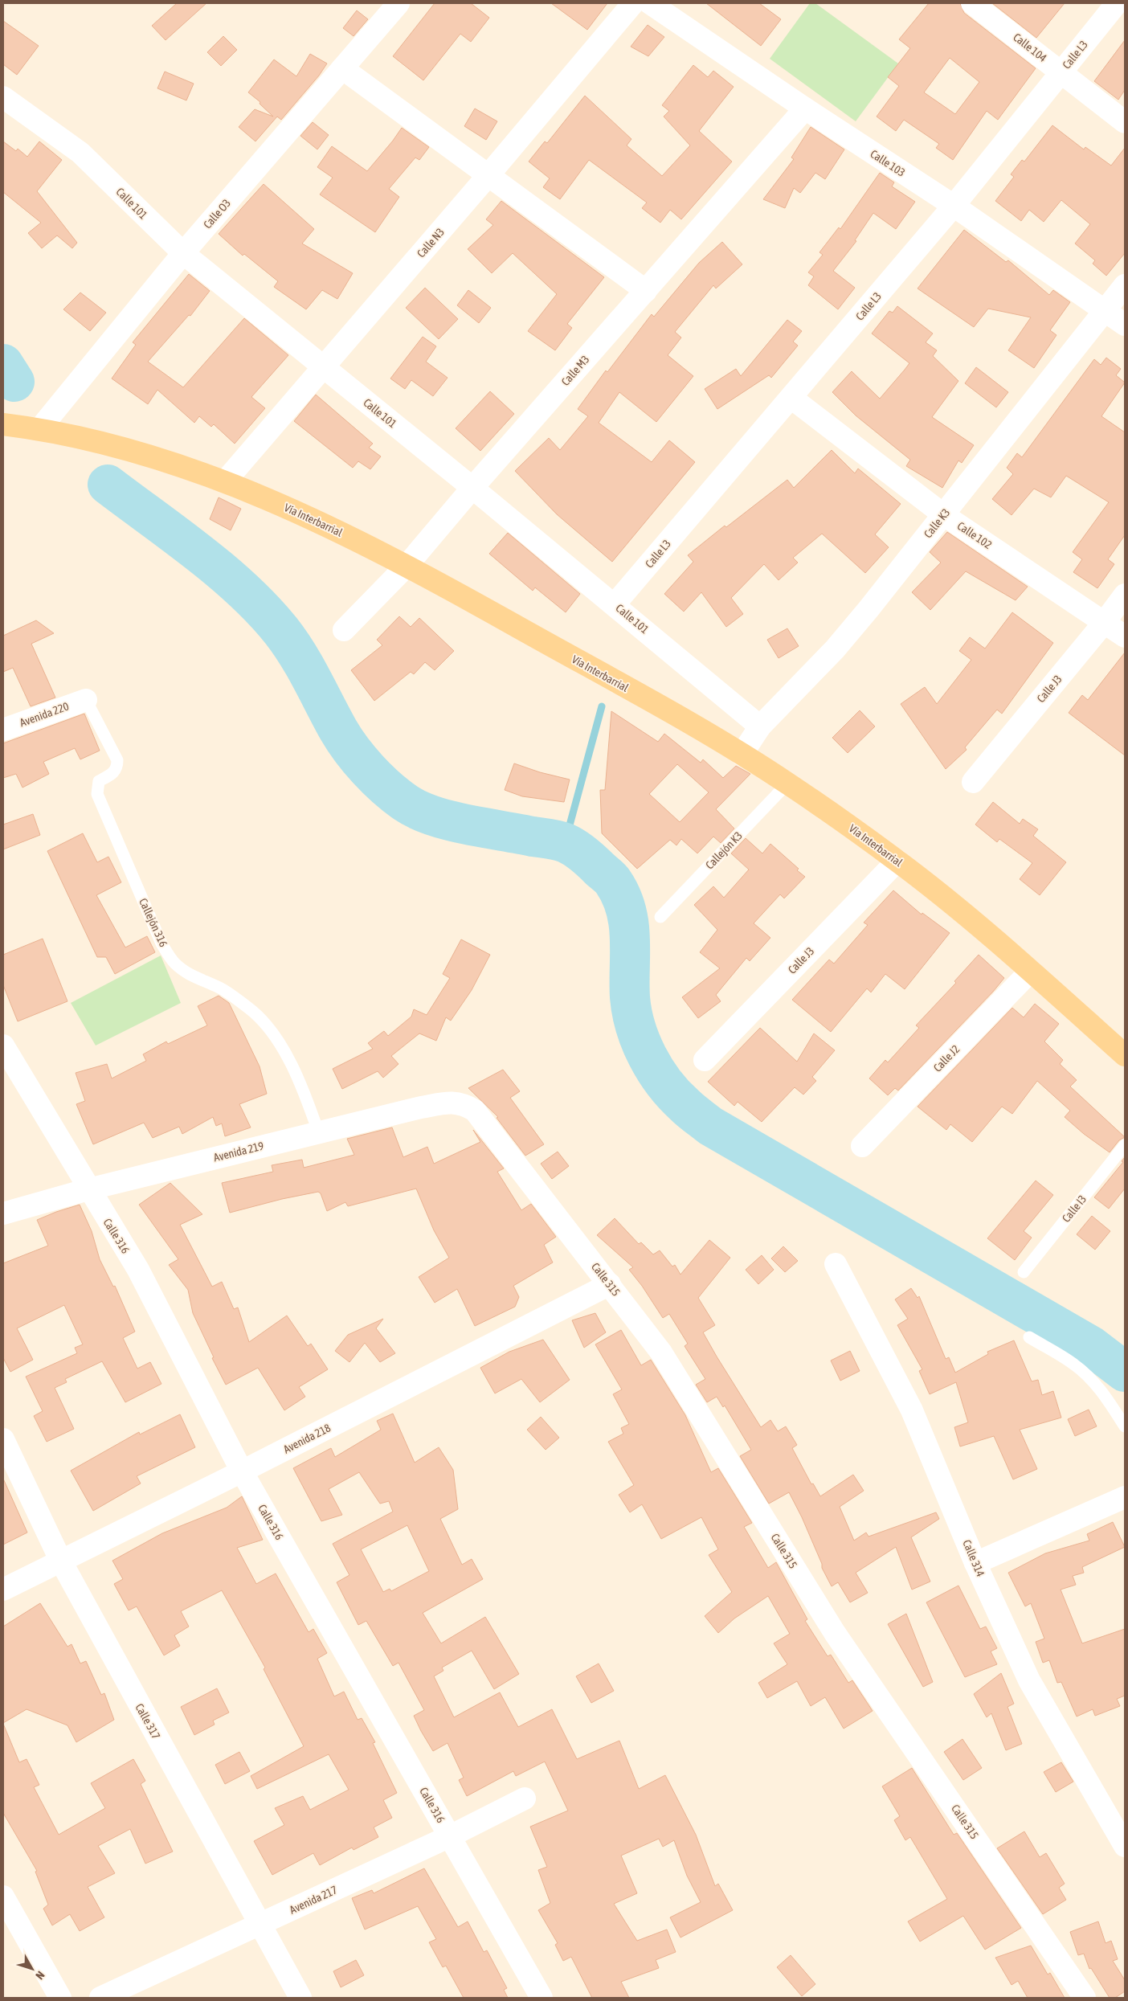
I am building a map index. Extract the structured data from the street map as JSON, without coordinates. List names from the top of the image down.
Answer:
{
  "streets": {
    "main road": ["Vía Interbarrial"],
    "street": [
      "Calle 104",
      "Calle L3",
      "Calle 103",
      "Calle 101",
      "Calle O3",
      "Calle N3",
      "Calle M3",
      "Calle K3",
      "Calle 102",
      "Calle J3",
      "Avenida 220",
      "Calle J2",
      "Avenida 219",
      "Calle 316",
      "Calle 315",
      "Avenida 218",
      "Calle 314",
      "Calle 317",
      "Avenida 217"
    ],
    "lane": ["Callejón K3", "Callejón 316", "Calle I3"]
  },
  "crossings": [
    ["Calle 104", "Calle L3"],
    ["Calle L3", "Calle 103"],
    ["Calle L3", "Calle 101"],
    ["Calle L3", "Calle 102"],
    ["Calle 103", "Calle M3"],
    ["Calle 103", "Calle K3"],
    ["Calle 101", "Calle O3"],
    ["Calle 101", "Calle N3"],
    ["Calle 101", "Calle M3"],
    ["Calle 101", "Calle K3"],
    ["Calle O3", "Vía Interbarrial"],
    ["Calle N3", "Vía Interbarrial"],
    ["Calle M3", "Vía Interbarrial"],
    ["Vía Interbarrial", "Calle K3"],
    ["Vía Interbarrial", "Calle J3"],
    ["Vía Interbarrial", "Callejón K3"],
    ["Vía Interbarrial", "Calle J2"],
    ["Calle K3", "Calle 102"],
    ["Calle 102", "Calle J3"],
    ["Avenida 220", "Callejón 316"],
    ["Callejón 316", "Avenida 219"],
    ["Avenida 219", "Calle 316"],
    ["Avenida 219", "Calle 315"],
    ["Calle 316", "Avenida 218"],
    ["Calle 316", "Avenida 217"],
    ["Calle 315", "Avenida 218"],
    ["Avenida 218", "Calle 317"],
    ["Calle 317", "Avenida 217"]
  ],
  "north": "bottom right"
}
